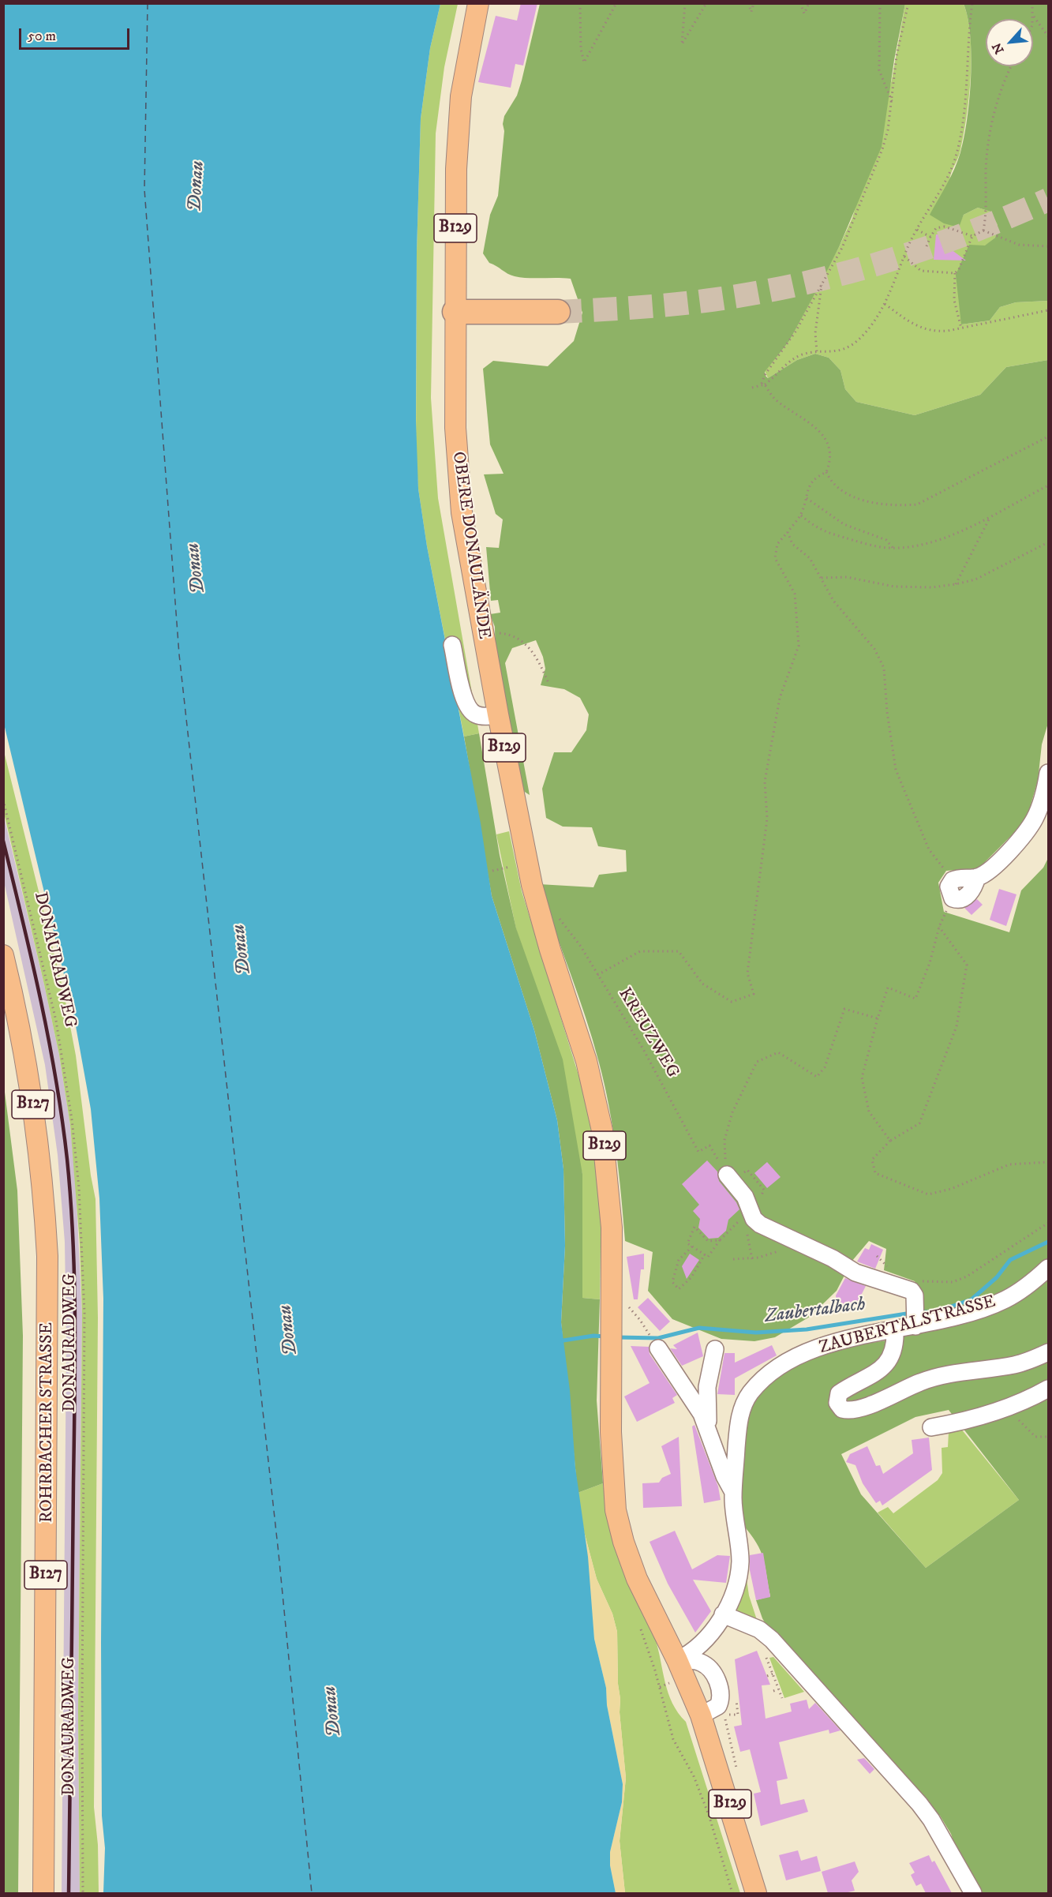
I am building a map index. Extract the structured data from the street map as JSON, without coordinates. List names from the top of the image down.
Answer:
{
  "streets": {
    "main road": [
      "B129",
      "OBERE DONAULÄNDE",
      "B127",
      "ROHRBACHER STRASSE"
    ],
    "street": ["ZAUBERTALSTRASSE"],
    "path": ["DONAURADWEG", "KREUZWEG"]
  },
  "crossings": [
    ["B129", "OBERE DONAULÄNDE"],
    ["B129", "ZAUBERTALSTRASSE"],
    ["OBERE DONAULÄNDE", "ZAUBERTALSTRASSE"]
  ],
  "water": ["Donau", "Zaubertalbach"],
  "scale_bar": "50 m",
  "north": "bottom left"
}
